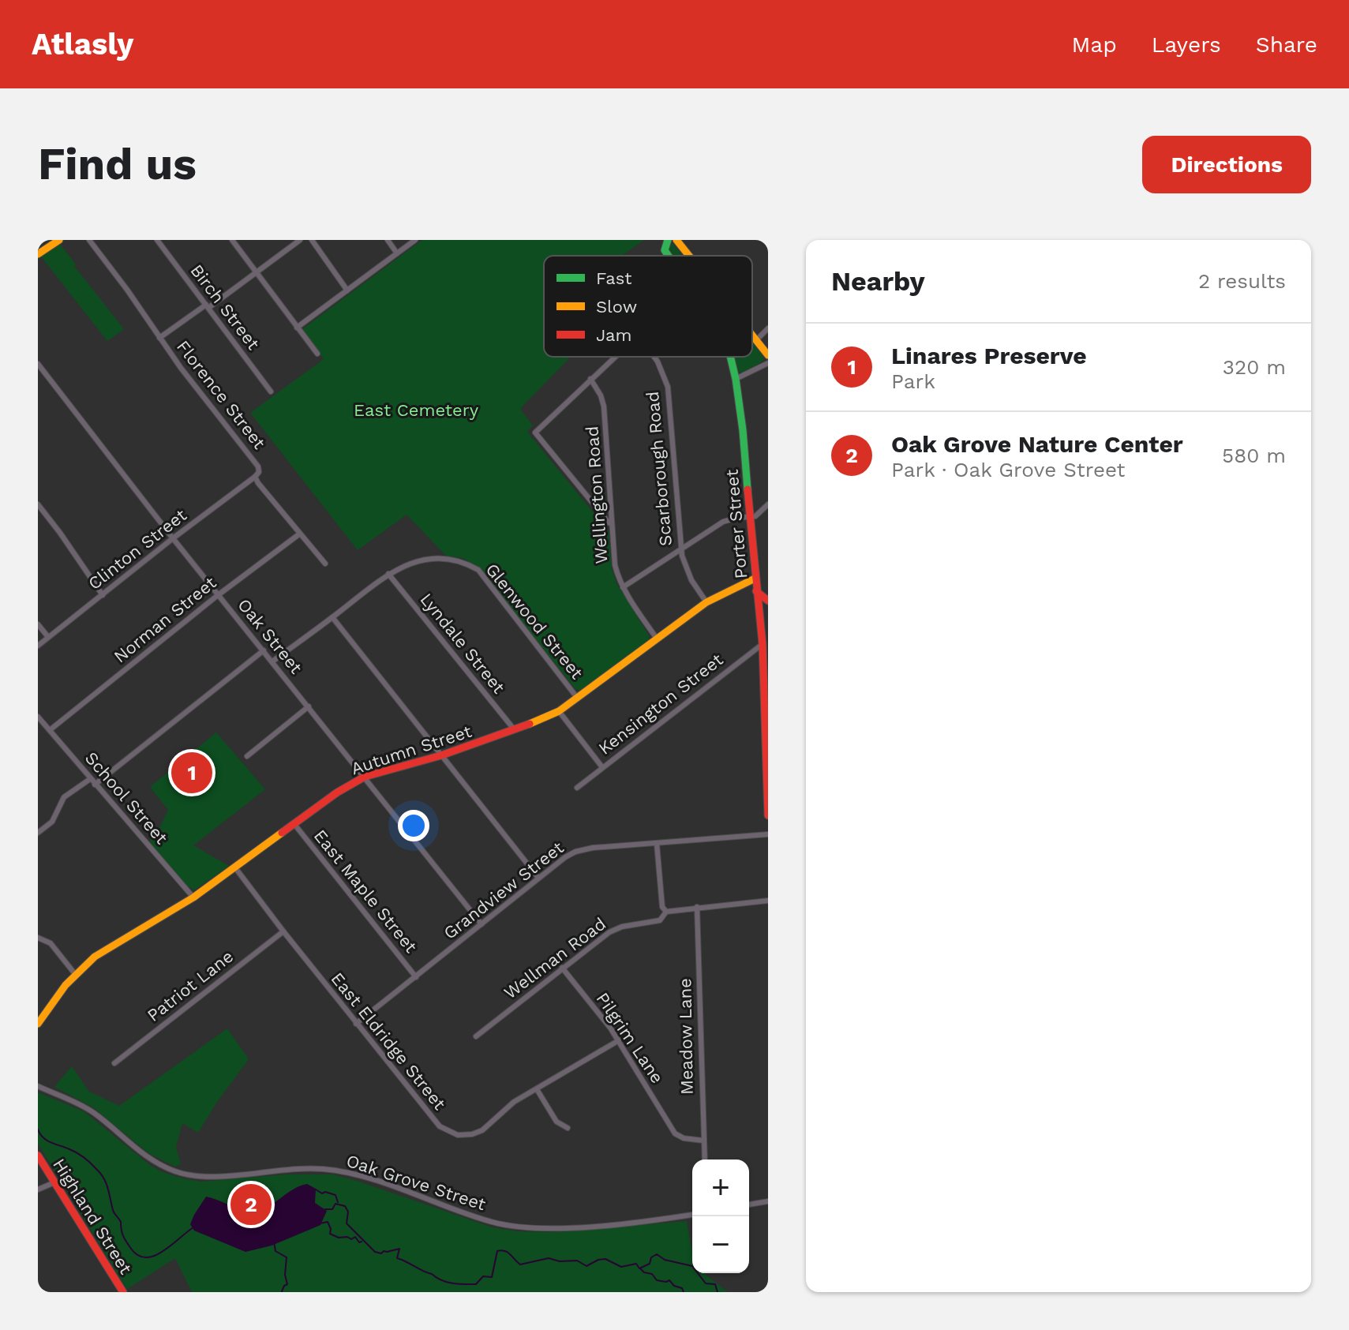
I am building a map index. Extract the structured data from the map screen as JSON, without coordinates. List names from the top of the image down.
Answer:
{
  "streets": {
    "street": [
      "Birch Street",
      "Florence Street",
      "Scarborough Road",
      "Wellington Road",
      "Porter Street",
      "Clinton Street",
      "Norman Street",
      "Glenwood Street",
      "Oak Street",
      "Lyndale Street",
      "Kensington Street",
      "Autumn Street",
      "School Street",
      "Grandview Street",
      "East Maple Street",
      "Wellman Road",
      "Patriot Lane",
      "Meadow Lane",
      "Pilgrim Lane",
      "East Eldridge Street",
      "Oak Grove Street",
      "Highland Street"
    ]
  },
  "crossings": [
    ["Florence Street", "Clinton Street"],
    ["Florence Street", "Norman Street"],
    ["Scarborough Road", "Autumn Street"],
    ["Wellington Road", "Autumn Street"],
    ["Porter Street", "Kensington Street"],
    ["Porter Street", "Autumn Street"],
    ["Clinton Street", "Oak Street"],
    ["Norman Street", "Oak Street"],
    ["Norman Street", "School Street"],
    ["Glenwood Street", "Oak Street"],
    ["Glenwood Street", "Lyndale Street"],
    ["Glenwood Street", "Autumn Street"],
    ["Oak Street", "Autumn Street"],
    ["Oak Street", "Grandview Street"],
    ["Lyndale Street", "Autumn Street"],
    ["Autumn Street", "School Street"],
    ["Autumn Street", "East Maple Street"],
    ["Autumn Street", "East Eldridge Street"],
    ["Grandview Street", "East Maple Street"],
    ["Grandview Street", "East Eldridge Street"],
    ["Wellman Road", "Meadow Lane"],
    ["Wellman Road", "Pilgrim Lane"],
    ["Patriot Lane", "East Eldridge Street"],
    ["Meadow Lane", "Pilgrim Lane"],
    ["Pilgrim Lane", "East Eldridge Street"]
  ],
  "parks": ["East Cemetery"],
  "legend": ["Fast", "Slow", "Jam"],
  "page": {
    "header": "Atlasly",
    "nav": ["Map", "Layers", "Share"],
    "buttons": "Directions",
    "title": "Find us",
    "heading": ["Nearby", "2 results"],
    "list": [
      {
        "mark": "1",
        "name": "Linares Preserve",
        "note": "Park",
        "value": "320 m"
      },
      {
        "mark": "2",
        "name": "Oak Grove Nature Center",
        "note": "Park · Oak Grove Street",
        "value": "580 m"
      }
    ],
    "pins": ["1", "2"],
    "map_buttons": ["+", "−"]
  }
}
